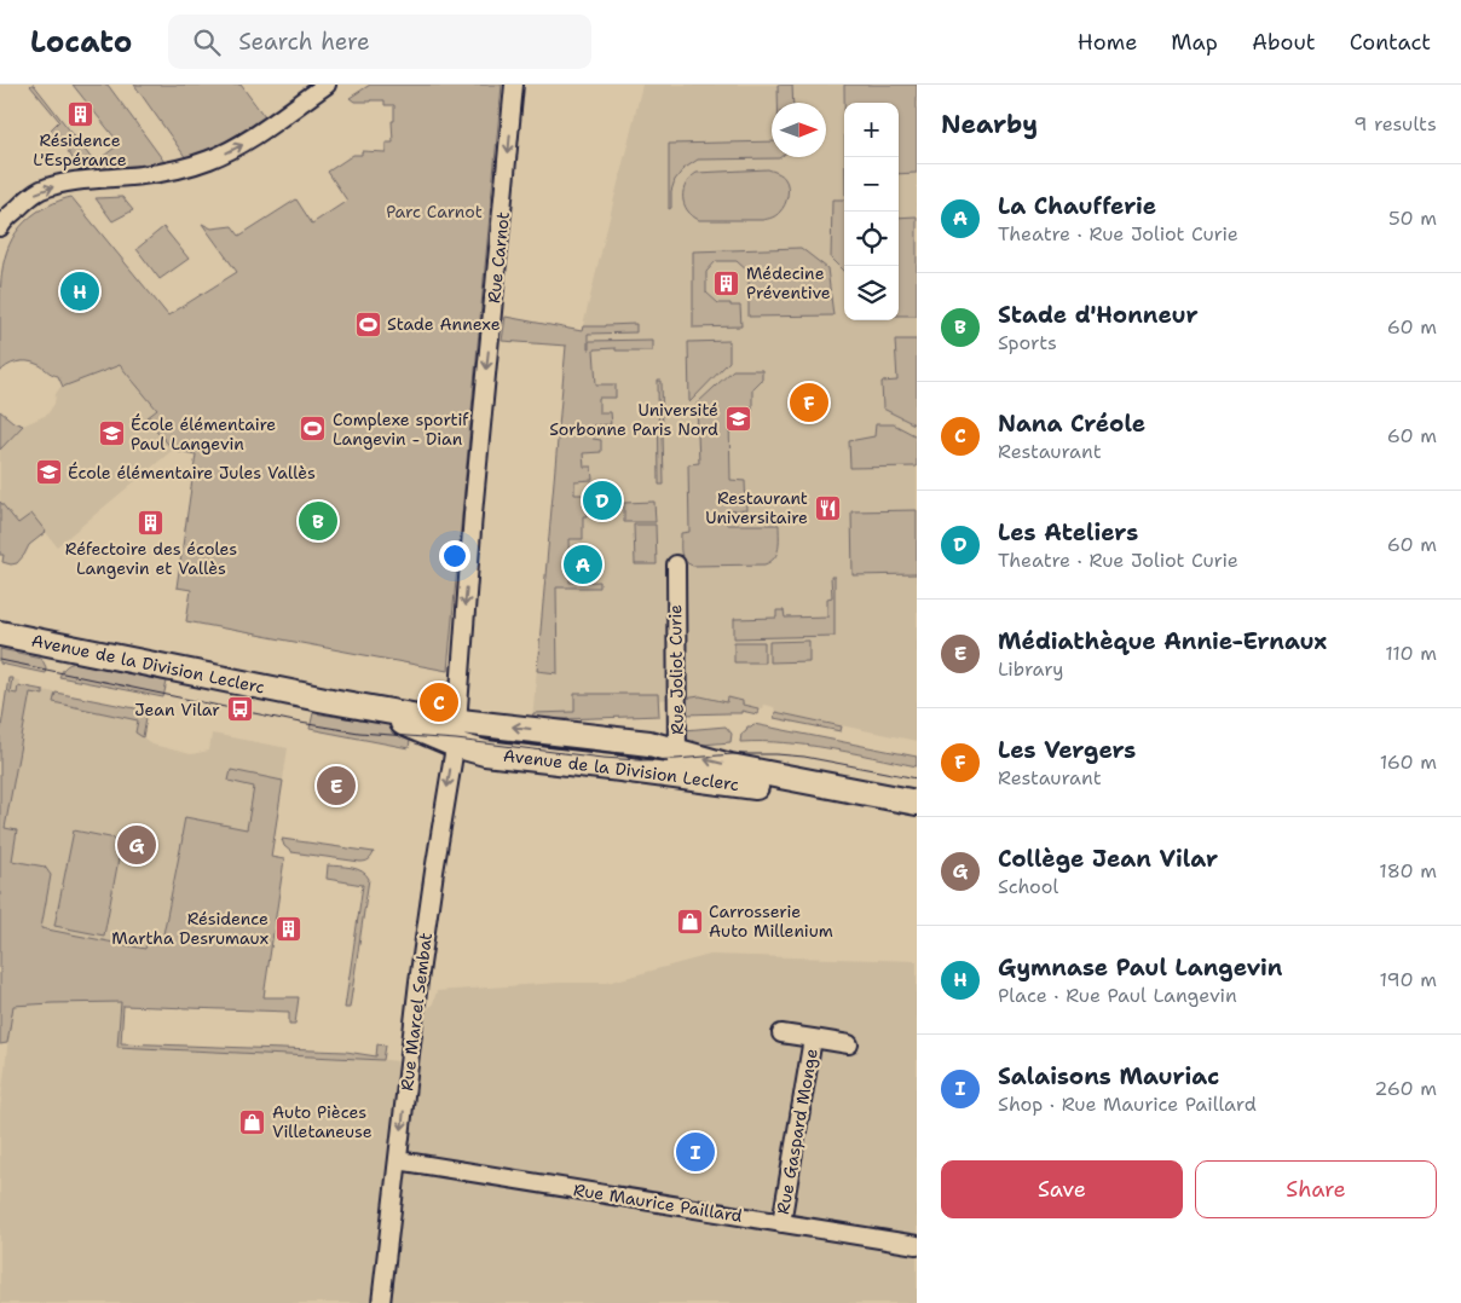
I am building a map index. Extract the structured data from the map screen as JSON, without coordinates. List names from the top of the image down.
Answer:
{
  "streets": {
    "street": [
      "Rue Carnot",
      "Avenue de la Division Leclerc",
      "Rue Joliot Curie",
      "Rue Marcel Sembat",
      "Rue Gaspard Monge",
      "Rue Maurice Paillard"
    ]
  },
  "crossings": [
    ["Rue Carnot", "Avenue de la Division Leclerc"],
    ["Rue Carnot", "Rue Marcel Sembat"],
    ["Avenue de la Division Leclerc", "Rue Joliot Curie"],
    ["Avenue de la Division Leclerc", "Rue Marcel Sembat"],
    ["Rue Marcel Sembat", "Rue Maurice Paillard"],
    ["Rue Gaspard Monge", "Rue Maurice Paillard"]
  ],
  "one_way": ["Rue Carnot", "Rue Marcel Sembat"],
  "parks": ["Parc Carnot"],
  "places": {
    "building": [
      "Résidence L'Espérance",
      "Médecine Préventive",
      "Réfectoire des écoles Langevin et Vallès",
      "Résidence Martha Desrumaux"
    ],
    "sports": ["Stade Annexe", "Complexe sportif Langevin - Dian"],
    "school or university": ["Université Sorbonne Paris Nord", "École élémentaire Paul Langevin", "École élémentaire Jules Vallès"],
    "restaurant": ["Restaurant Universitaire"],
    "bus stop": ["Jean Vilar"],
    "shop": ["Carrosserie Auto Millenium", "Auto Pièces Villetaneuse"]
  },
  "north": "right",
  "page": {
    "header": "Locato",
    "search": "Search here",
    "nav": [
      "Home",
      "Map",
      "About",
      "Contact"
    ],
    "heading": ["Nearby", "9 results"],
    "map_buttons": ["+", "−"],
    "list": [
      {
        "mark": "A",
        "name": "La Chaufferie",
        "note": "Theatre · Rue Joliot Curie",
        "value": "50 m"
      },
      {
        "mark": "B",
        "name": "Stade d'Honneur",
        "note": "Sports",
        "value": "60 m"
      },
      {
        "mark": "C",
        "name": "Nana Créole",
        "note": "Restaurant",
        "value": "60 m"
      },
      {
        "mark": "D",
        "name": "Les Ateliers",
        "note": "Theatre · Rue Joliot Curie",
        "value": "60 m"
      },
      {
        "mark": "E",
        "name": "Médiathèque Annie-Ernaux",
        "note": "Library",
        "value": "110 m"
      },
      {
        "mark": "F",
        "name": "Les Vergers",
        "note": "Restaurant",
        "value": "160 m"
      },
      {
        "mark": "G",
        "name": "Collège Jean Vilar",
        "note": "School",
        "value": "180 m"
      },
      {
        "mark": "H",
        "name": "Gymnase Paul Langevin",
        "note": "Place · Rue Paul Langevin",
        "value": "190 m"
      },
      {
        "mark": "I",
        "name": "Salaisons Mauriac",
        "note": "Shop · Rue Maurice Paillard",
        "value": "260 m"
      }
    ],
    "pins": [
      "H",
      "F",
      "D",
      "B",
      "A",
      "C",
      "E",
      "G",
      "I"
    ],
    "buttons": ["Save", "Share"]
  }
}
